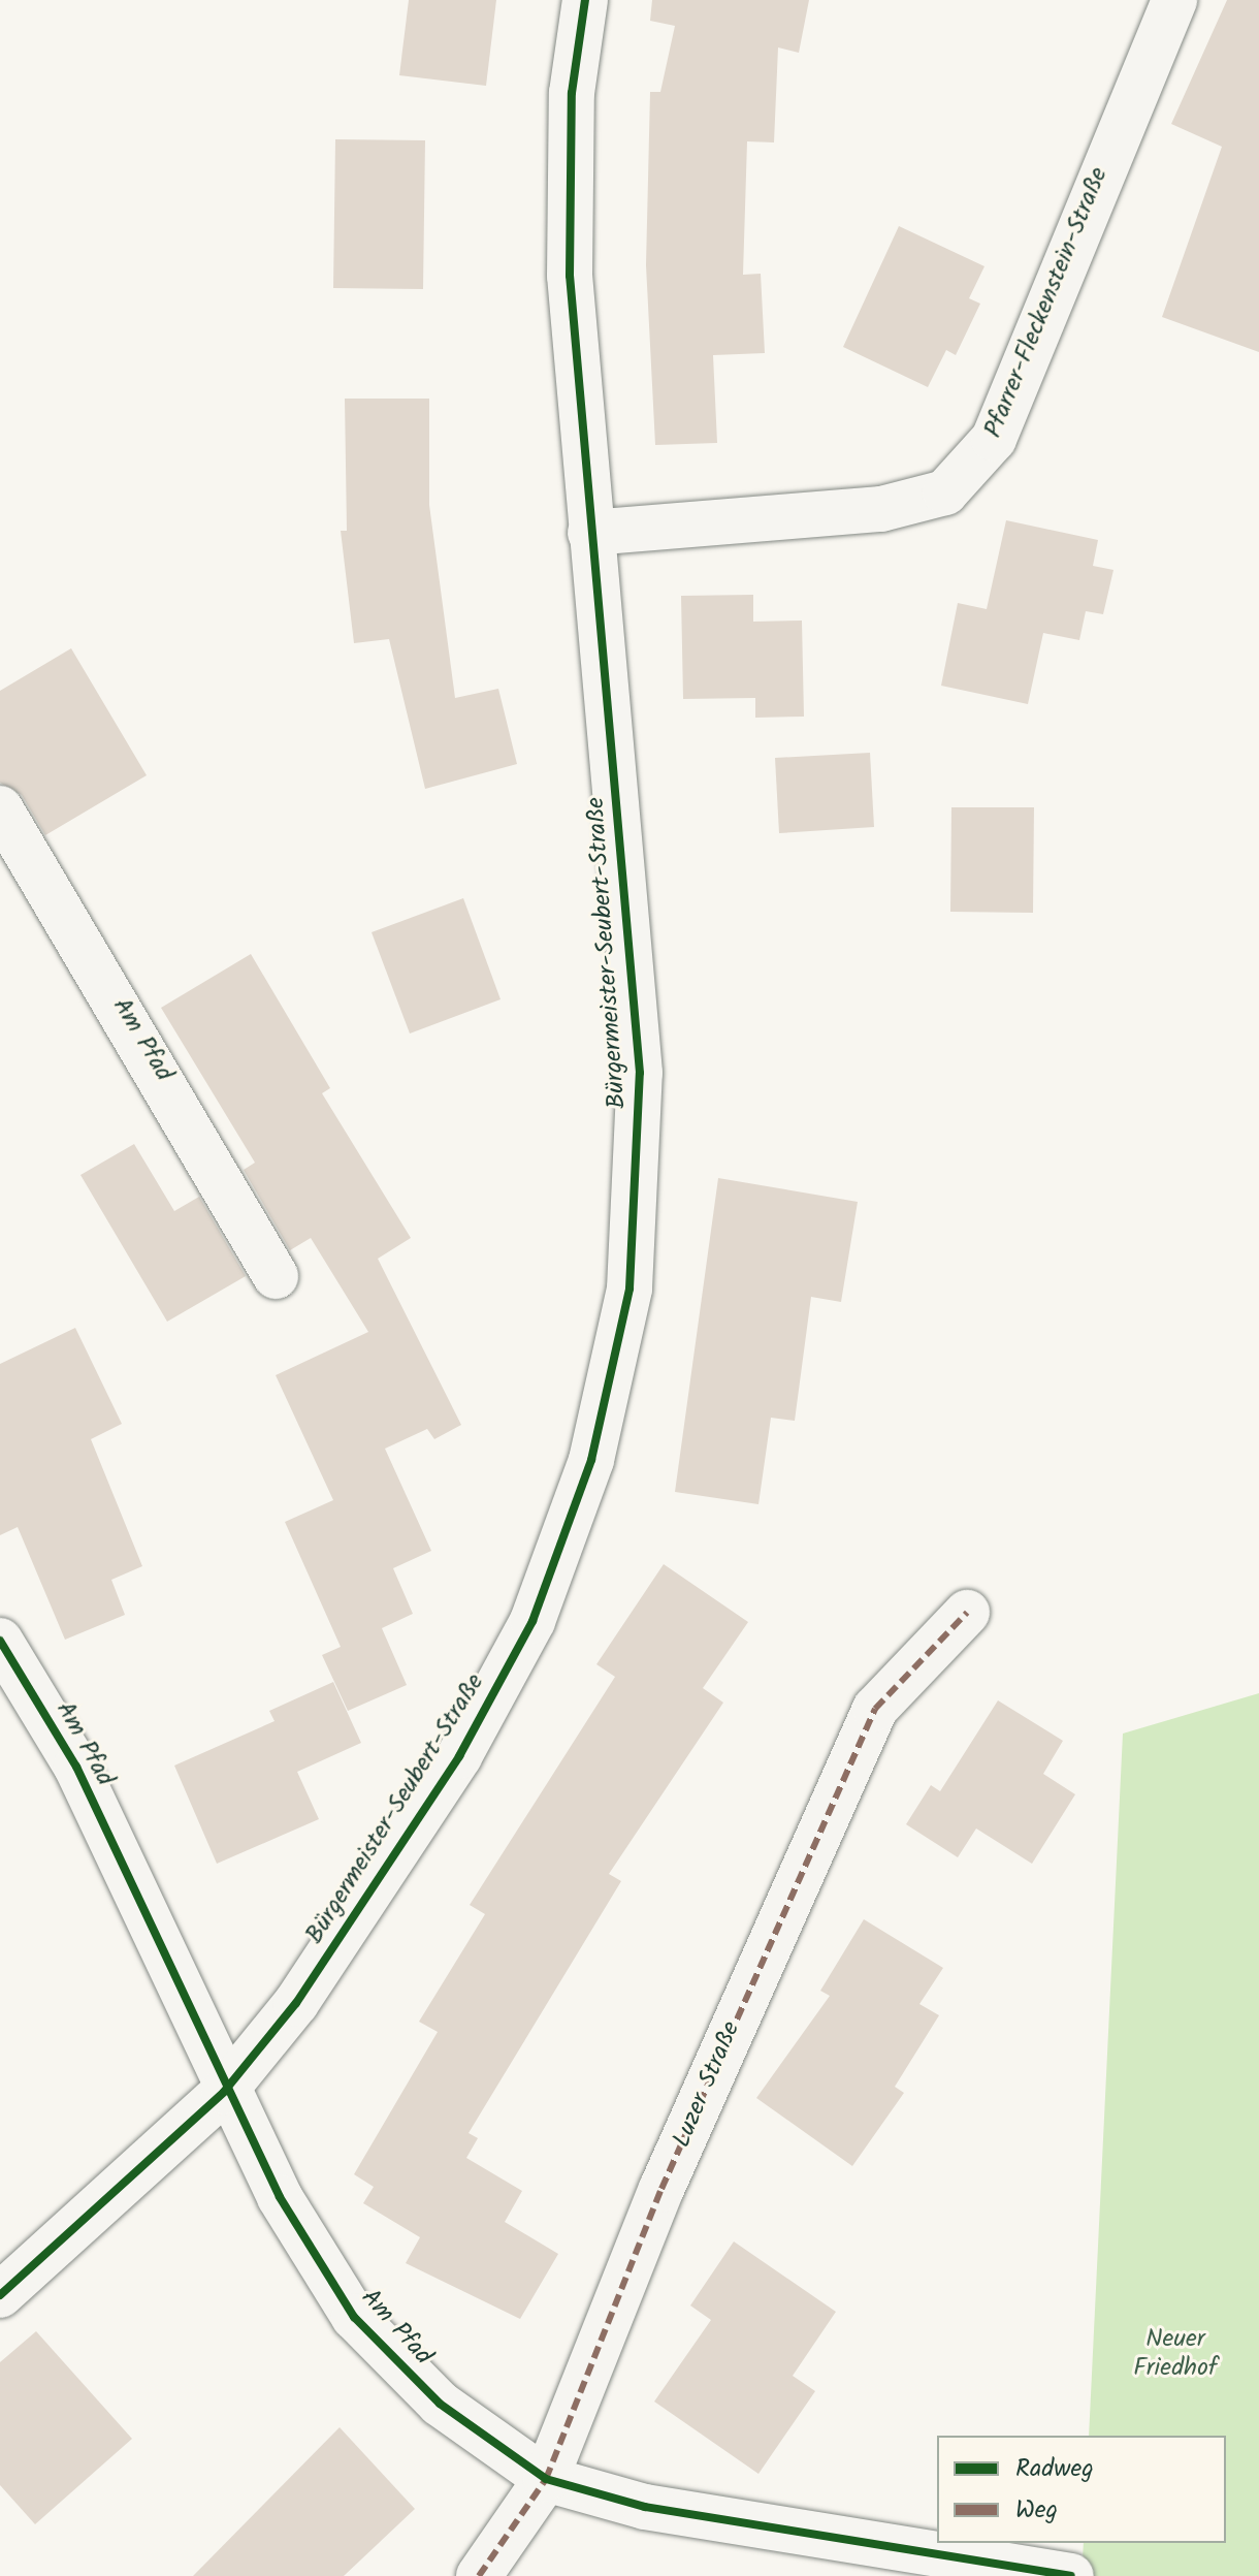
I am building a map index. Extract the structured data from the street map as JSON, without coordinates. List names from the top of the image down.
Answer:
{
  "streets": {
    "street": [
      "Pfarrer-Fleckenstein-Straße",
      "Bürgermeister-Seubert-Straße",
      "Am Pfad",
      "Luzer Straße"
    ]
  },
  "crossings": [
    ["Pfarrer-Fleckenstein-Straße", "Bürgermeister-Seubert-Straße"],
    ["Bürgermeister-Seubert-Straße", "Am Pfad"],
    ["Am Pfad", "Luzer Straße"]
  ],
  "parks": ["Neuer Friedhof"],
  "legend": ["Radweg", "Weg"]
}
